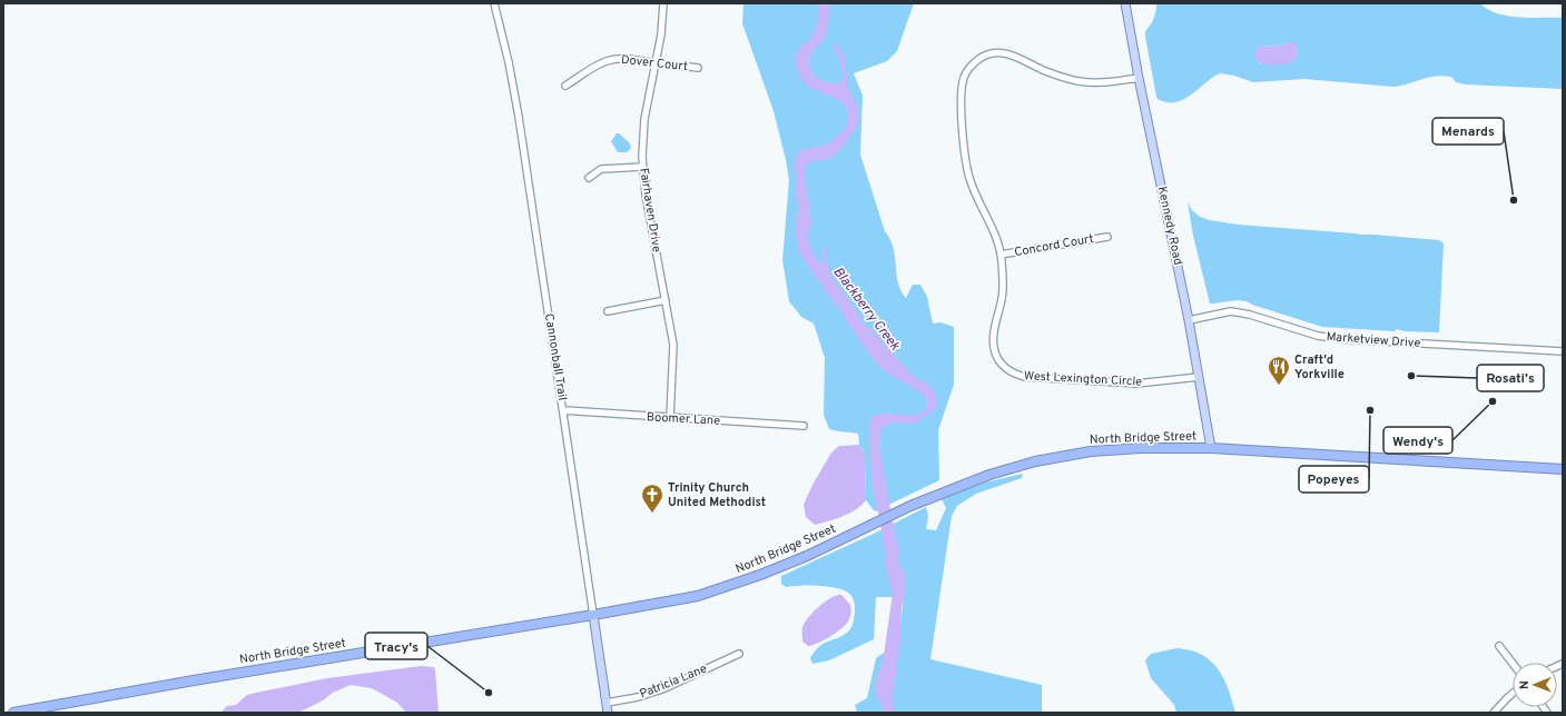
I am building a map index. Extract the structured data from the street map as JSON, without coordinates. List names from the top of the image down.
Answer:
{
  "streets": {
    "highway": ["North Bridge Street"],
    "main road": ["Kennedy Road", "Cannonball Trail"],
    "street": [
      "Dover Court",
      "Fairhaven Drive",
      "Concord Court",
      "Marketview Drive",
      "West Lexington Circle",
      "Boomer Lane",
      "Patricia Lane"
    ]
  },
  "crossings": [
    ["Dover Court", "Fairhaven Drive"],
    ["Fairhaven Drive", "Boomer Lane"],
    ["Kennedy Road", "Marketview Drive"],
    ["Kennedy Road", "West Lexington Circle"],
    ["Kennedy Road", "North Bridge Street"],
    ["Concord Court", "West Lexington Circle"],
    ["Cannonball Trail", "Boomer Lane"],
    ["Cannonball Trail", "North Bridge Street"],
    ["Cannonball Trail", "Patricia Lane"]
  ],
  "water": ["Blackberry Creek"],
  "places": {
    "other": [
      "Menards",
      "Rosati's",
      "Wendy's",
      "Popeyes",
      "Tracy's"
    ],
    "restaurant": ["Craft'd Yorkville"],
    "church": ["Trinity Church United Methodist"]
  },
  "north": "left"
}
